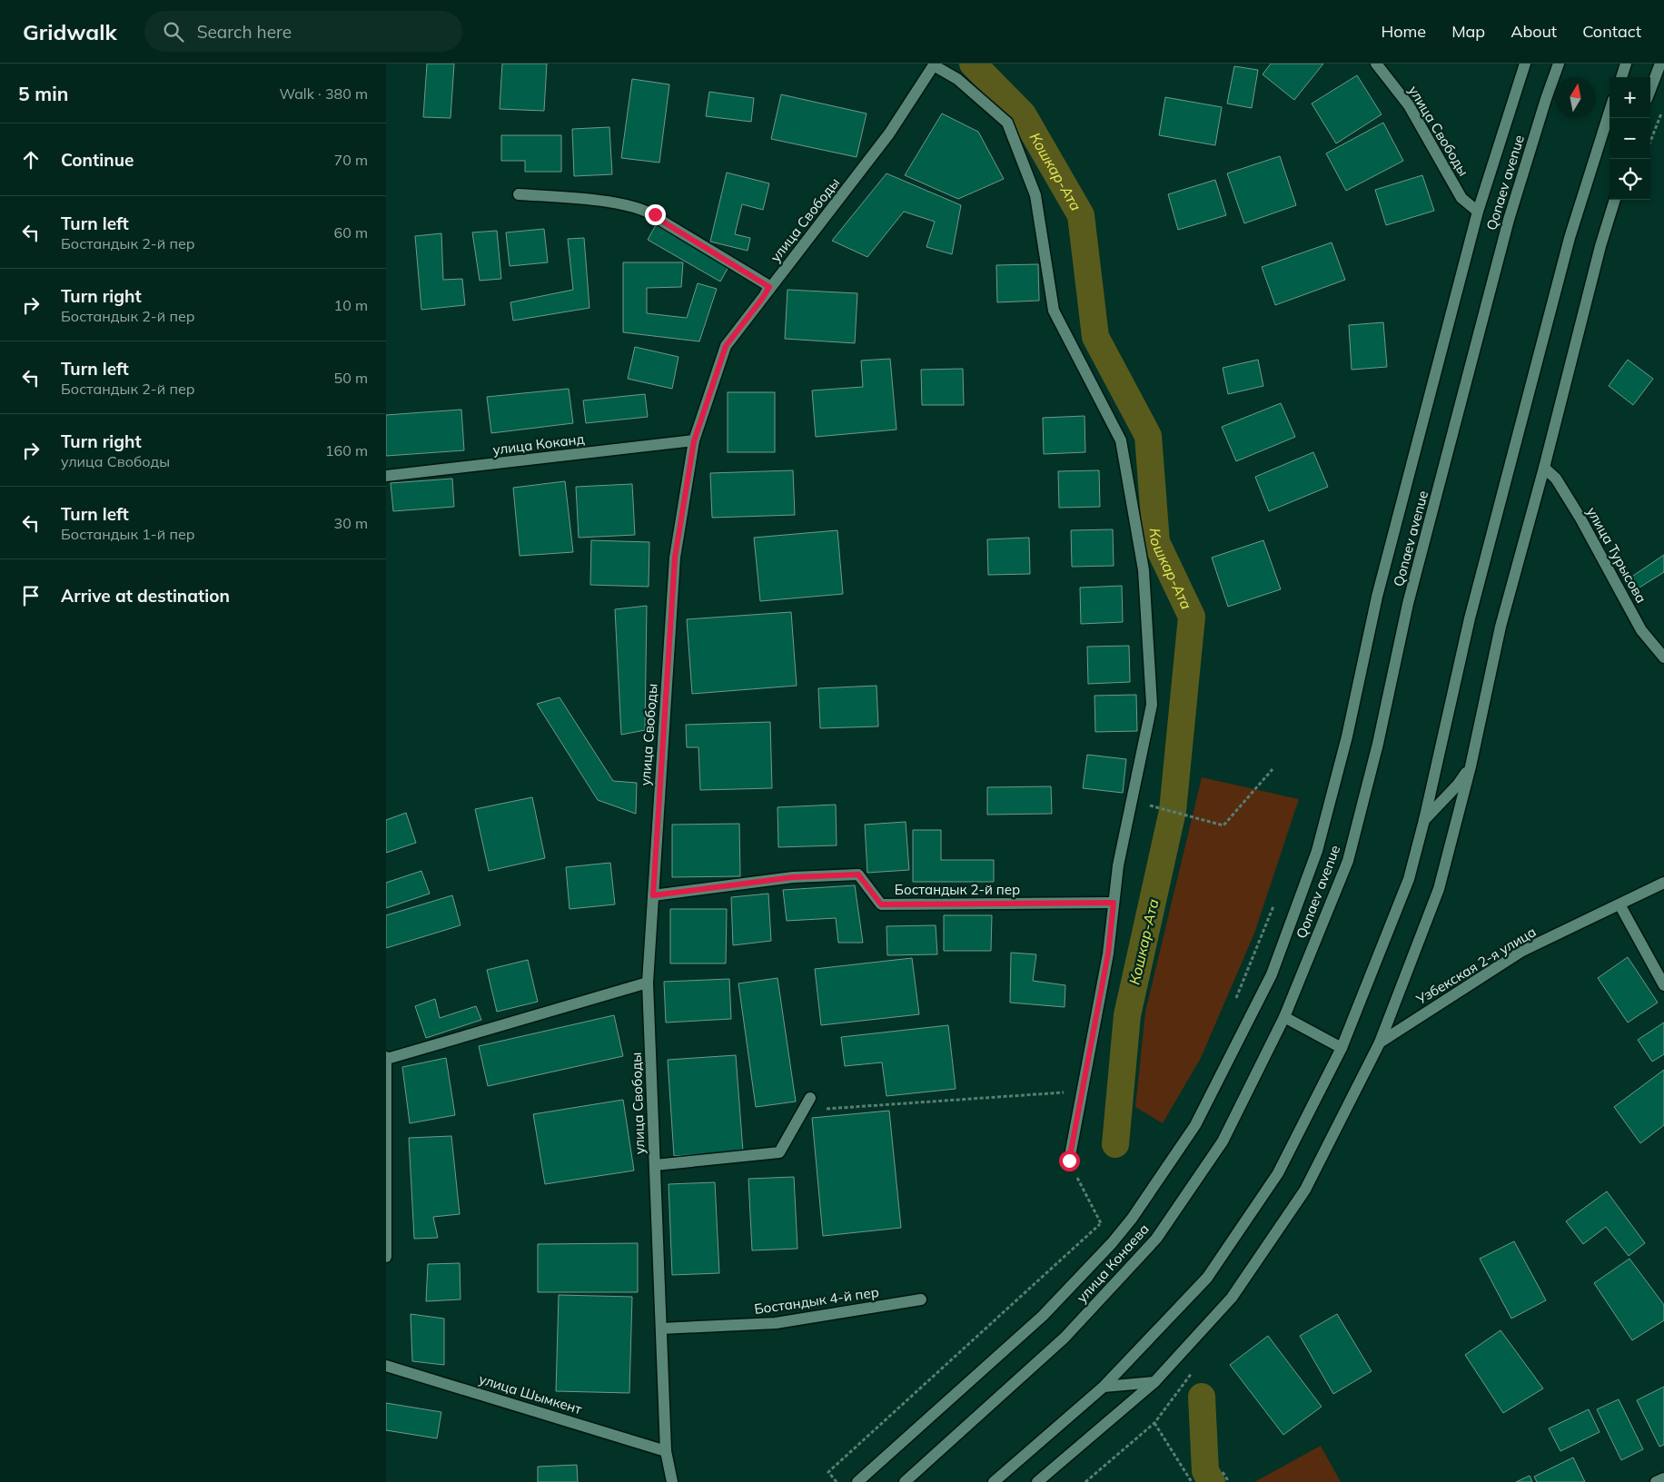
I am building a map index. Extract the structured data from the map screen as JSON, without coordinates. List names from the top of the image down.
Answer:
{
  "streets": {
    "main road": [
      "улица Свободы",
      "Qonaev avenue",
      "улица Коканд",
      "улица Турысова",
      "Бостандык 2-й пер",
      "Узбекская 2-я улица",
      "улица Конаева",
      "Бостандык 4-й пер",
      "улица Шымкент"
    ]
  },
  "crossings": [
    ["улица Свободы", "улица Коканд"],
    ["улица Свободы", "Бостандык 2-й пер"],
    ["улица Свободы", "Бостандык 4-й пер"],
    ["улица Свободы", "улица Шымкент"],
    ["Qonaev avenue", "улица Конаева"]
  ],
  "water": ["Кошкар-Ата"],
  "north": "top",
  "page": {
    "header": "Gridwalk",
    "search": "Search here",
    "nav": [
      "Home",
      "Map",
      "About",
      "Contact"
    ],
    "heading": ["5 min", "Walk · 380 m"],
    "map_buttons": ["+", "−"],
    "list": [
      ["Continue", "70 m"],
      ["Turn left", "Бостандык 2-й пер", "60 m"],
      ["Turn right", "Бостандык 2-й пер", "10 m"],
      ["Turn left", "Бостандык 2-й пер", "50 m"],
      ["Turn right", "улица Свободы", "160 m"],
      ["Turn left", "Бостандык 1-й пер", "30 m"],
      "Arrive at destination"
    ]
  }
}
